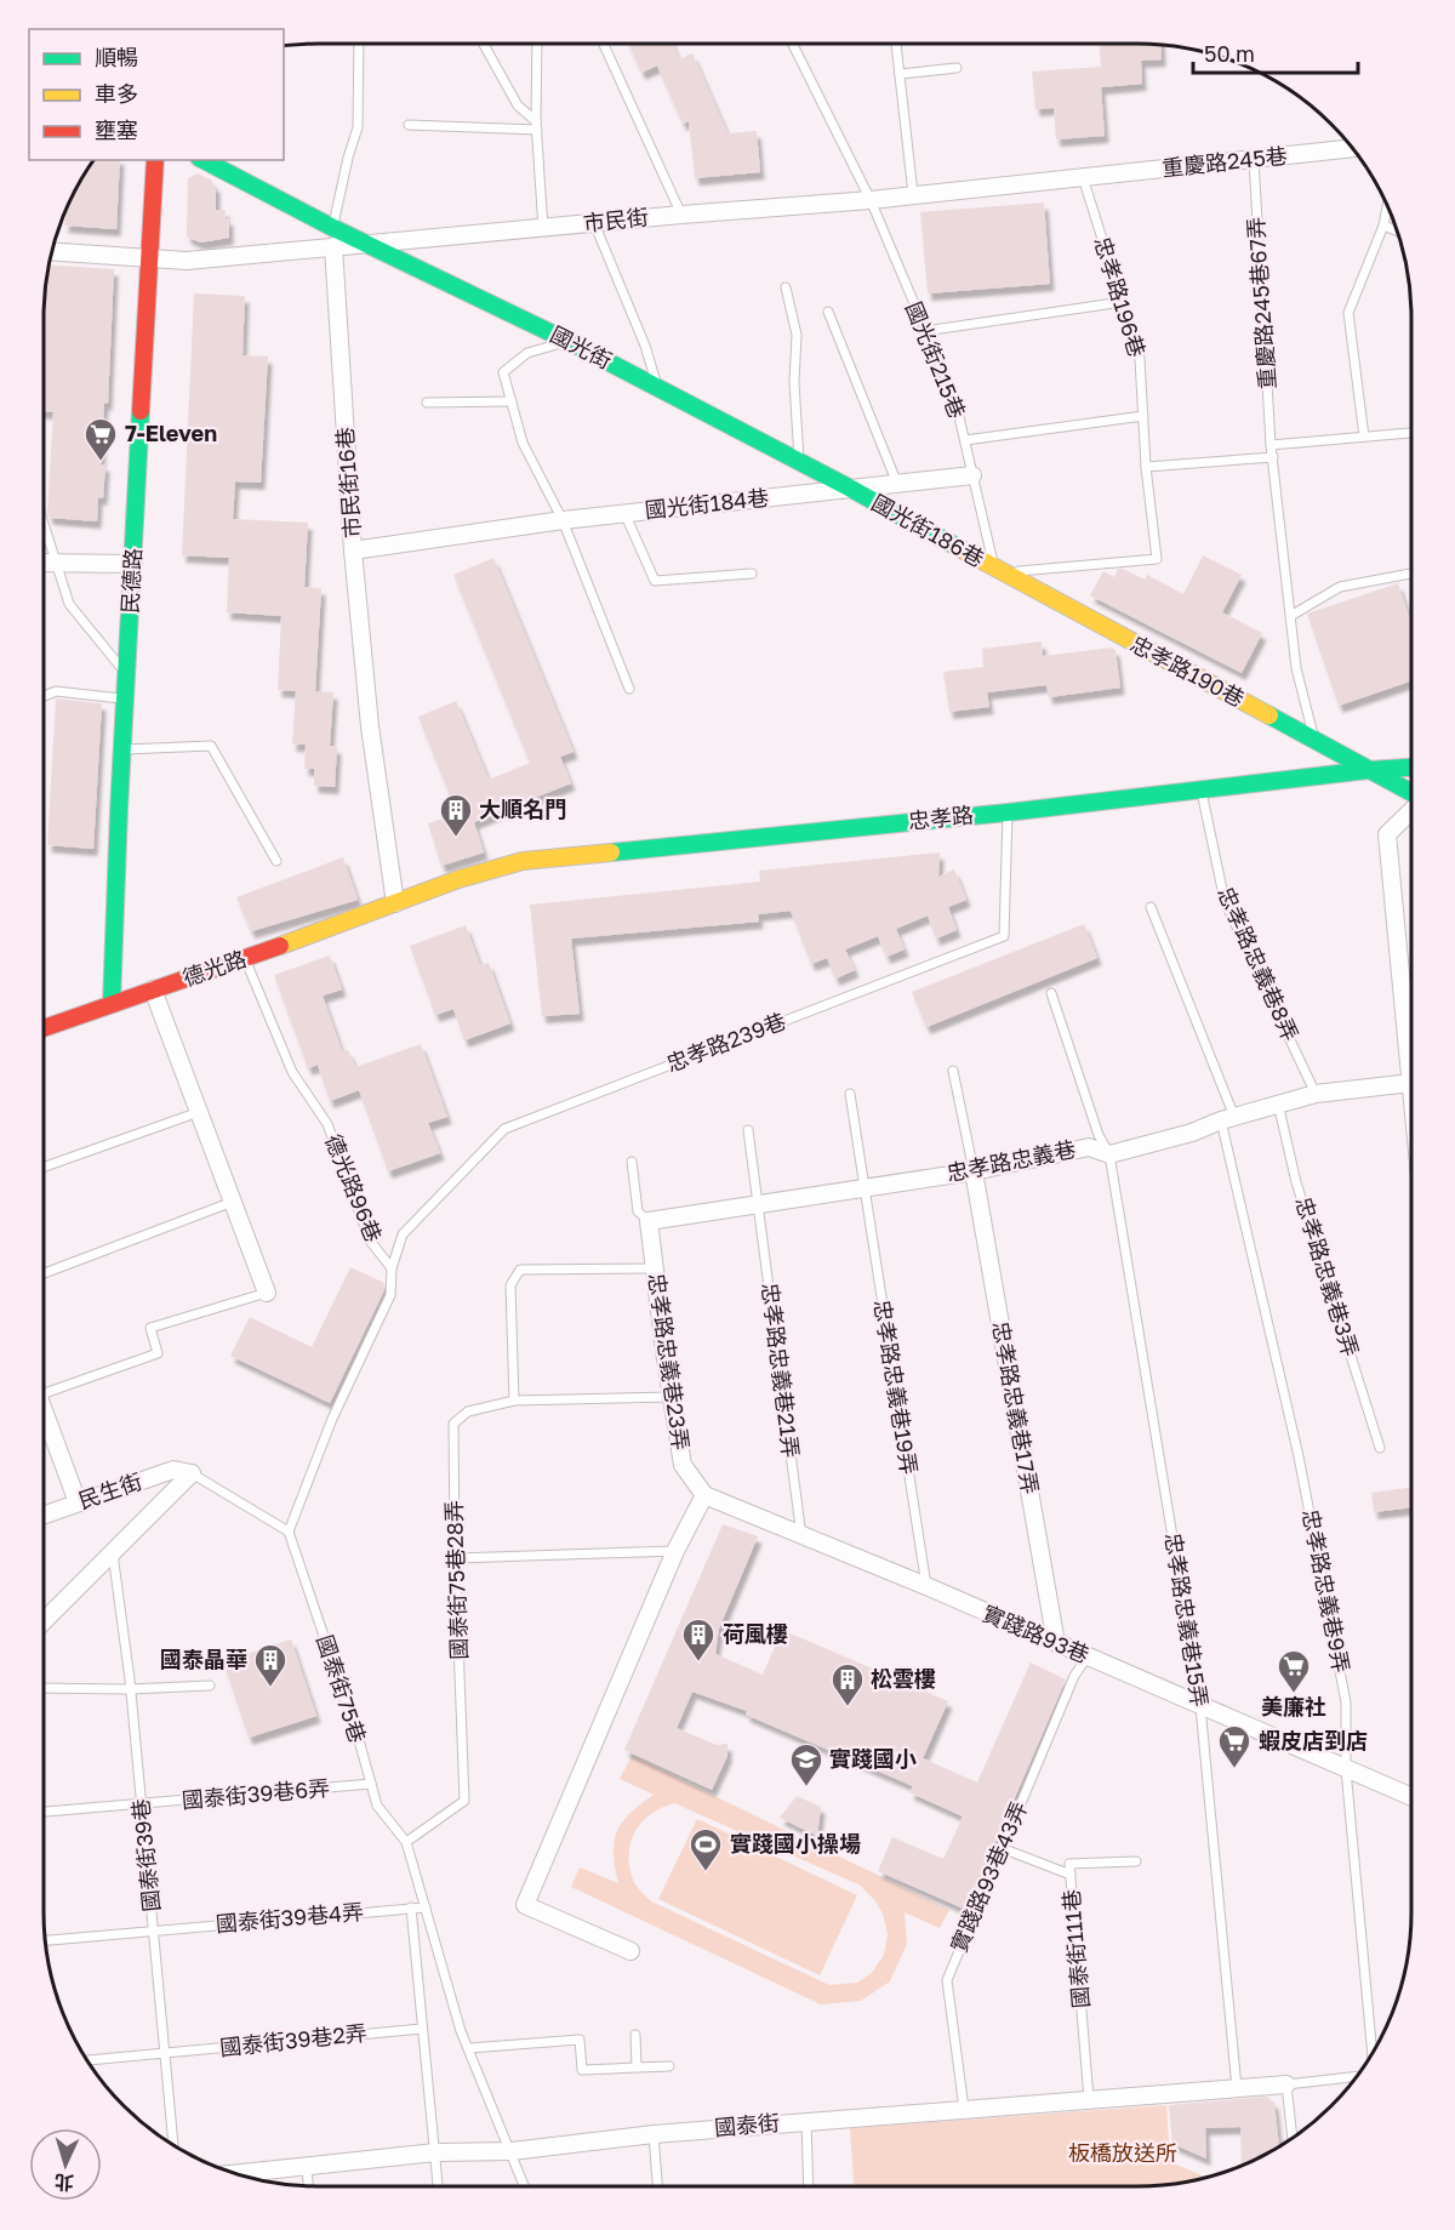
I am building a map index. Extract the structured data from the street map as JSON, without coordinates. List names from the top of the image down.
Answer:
{
  "streets": {
    "street": [
      "重慶路245巷",
      "市民街",
      "國光街",
      "市民街16巷",
      "國光街184巷",
      "國光街186巷",
      "民德路",
      "忠孝路190巷",
      "忠孝路",
      "德光路",
      "忠孝路忠義巷",
      "忠孝路忠義巷23弄",
      "忠孝路忠義巷17弄",
      "民生街",
      "實踐路93巷",
      "國泰街"
    ],
    "lane": [
      "忠孝路196巷",
      "重慶路245巷67弄",
      "國光街215巷",
      "忠孝路忠義巷8弄",
      "忠孝路239巷",
      "德光路96巷",
      "忠孝路忠義巷3弄",
      "忠孝路忠義巷21弄",
      "忠孝路忠義巷19弄",
      "國泰街75巷28弄",
      "忠孝路忠義巷9弄",
      "忠孝路忠義巷15弄",
      "國泰街75巷",
      "國泰街39巷6弄",
      "國泰街39巷",
      "實踐路93巷43弄",
      "國泰街39巷4弄",
      "國泰街111巷",
      "國泰街39巷2弄"
    ]
  },
  "crossings": [
    ["重慶路245巷", "市民街"],
    ["重慶路245巷", "忠孝路196巷"],
    ["重慶路245巷", "重慶路245巷67弄"],
    ["市民街", "忠孝路196巷"],
    ["市民街", "國光街"],
    ["市民街", "國光街215巷"],
    ["市民街", "市民街16巷"],
    ["市民街", "民德路"],
    ["忠孝路196巷", "國光街215巷"],
    ["忠孝路196巷", "國光街186巷"],
    ["忠孝路196巷", "忠孝路190巷"],
    ["國光街", "國光街184巷"],
    ["國光街", "國光街186巷"],
    ["國光街215巷", "國光街186巷"],
    ["國光街215巷", "忠孝路190巷"],
    ["市民街16巷", "國光街184巷"],
    ["國光街184巷", "國光街186巷"],
    ["國光街186巷", "忠孝路190巷"],
    ["民德路", "德光路"],
    ["忠孝路190巷", "忠孝路"],
    ["忠孝路", "忠孝路忠義巷8弄"],
    ["忠孝路", "德光路"],
    ["忠孝路", "忠孝路239巷"],
    ["忠孝路忠義巷8弄", "忠孝路忠義巷"],
    ["德光路", "德光路96巷"],
    ["忠孝路239巷", "德光路96巷"],
    ["忠孝路忠義巷", "忠孝路忠義巷3弄"],
    ["忠孝路忠義巷", "忠孝路忠義巷23弄"],
    ["忠孝路忠義巷", "忠孝路忠義巷21弄"],
    ["忠孝路忠義巷", "忠孝路忠義巷19弄"],
    ["忠孝路忠義巷", "忠孝路忠義巷17弄"],
    ["忠孝路忠義巷", "忠孝路忠義巷9弄"],
    ["忠孝路忠義巷", "忠孝路忠義巷15弄"],
    ["德光路96巷", "國泰街75巷"],
    ["忠孝路忠義巷23弄", "國泰街75巷28弄"],
    ["忠孝路忠義巷23弄", "實踐路93巷"],
    ["忠孝路忠義巷21弄", "實踐路93巷"],
    ["忠孝路忠義巷19弄", "實踐路93巷"],
    ["忠孝路忠義巷17弄", "實踐路93巷"],
    ["國泰街75巷28弄", "國泰街75巷"],
    ["忠孝路忠義巷9弄", "實踐路93巷"],
    ["忠孝路忠義巷15弄", "實踐路93巷"],
    ["忠孝路忠義巷15弄", "國泰街"],
    ["實踐路93巷", "實踐路93巷43弄"],
    ["國泰街75巷", "國泰街39巷6弄"],
    ["國泰街75巷", "國泰街39巷4弄"],
    ["國泰街75巷", "國泰街"],
    ["國泰街39巷6弄", "國泰街39巷"],
    ["國泰街39巷", "國泰街39巷4弄"],
    ["國泰街39巷", "國泰街39巷2弄"],
    ["實踐路93巷43弄", "國泰街"],
    ["國泰街111巷", "國泰街"]
  ],
  "parks": ["板橋放送所"],
  "places": {
    "supermarket": ["7-Eleven", "美廉社", "蝦皮店到店"],
    "building": [
      "大順名門",
      "荷風樓",
      "國泰晶華",
      "松雲樓"
    ],
    "school or university": ["實踐國小"],
    "sports": ["實踐國小操場"]
  },
  "legend": ["順暢", "車多", "壅塞"],
  "scale_bar": "50 m",
  "north": "bottom"
}
